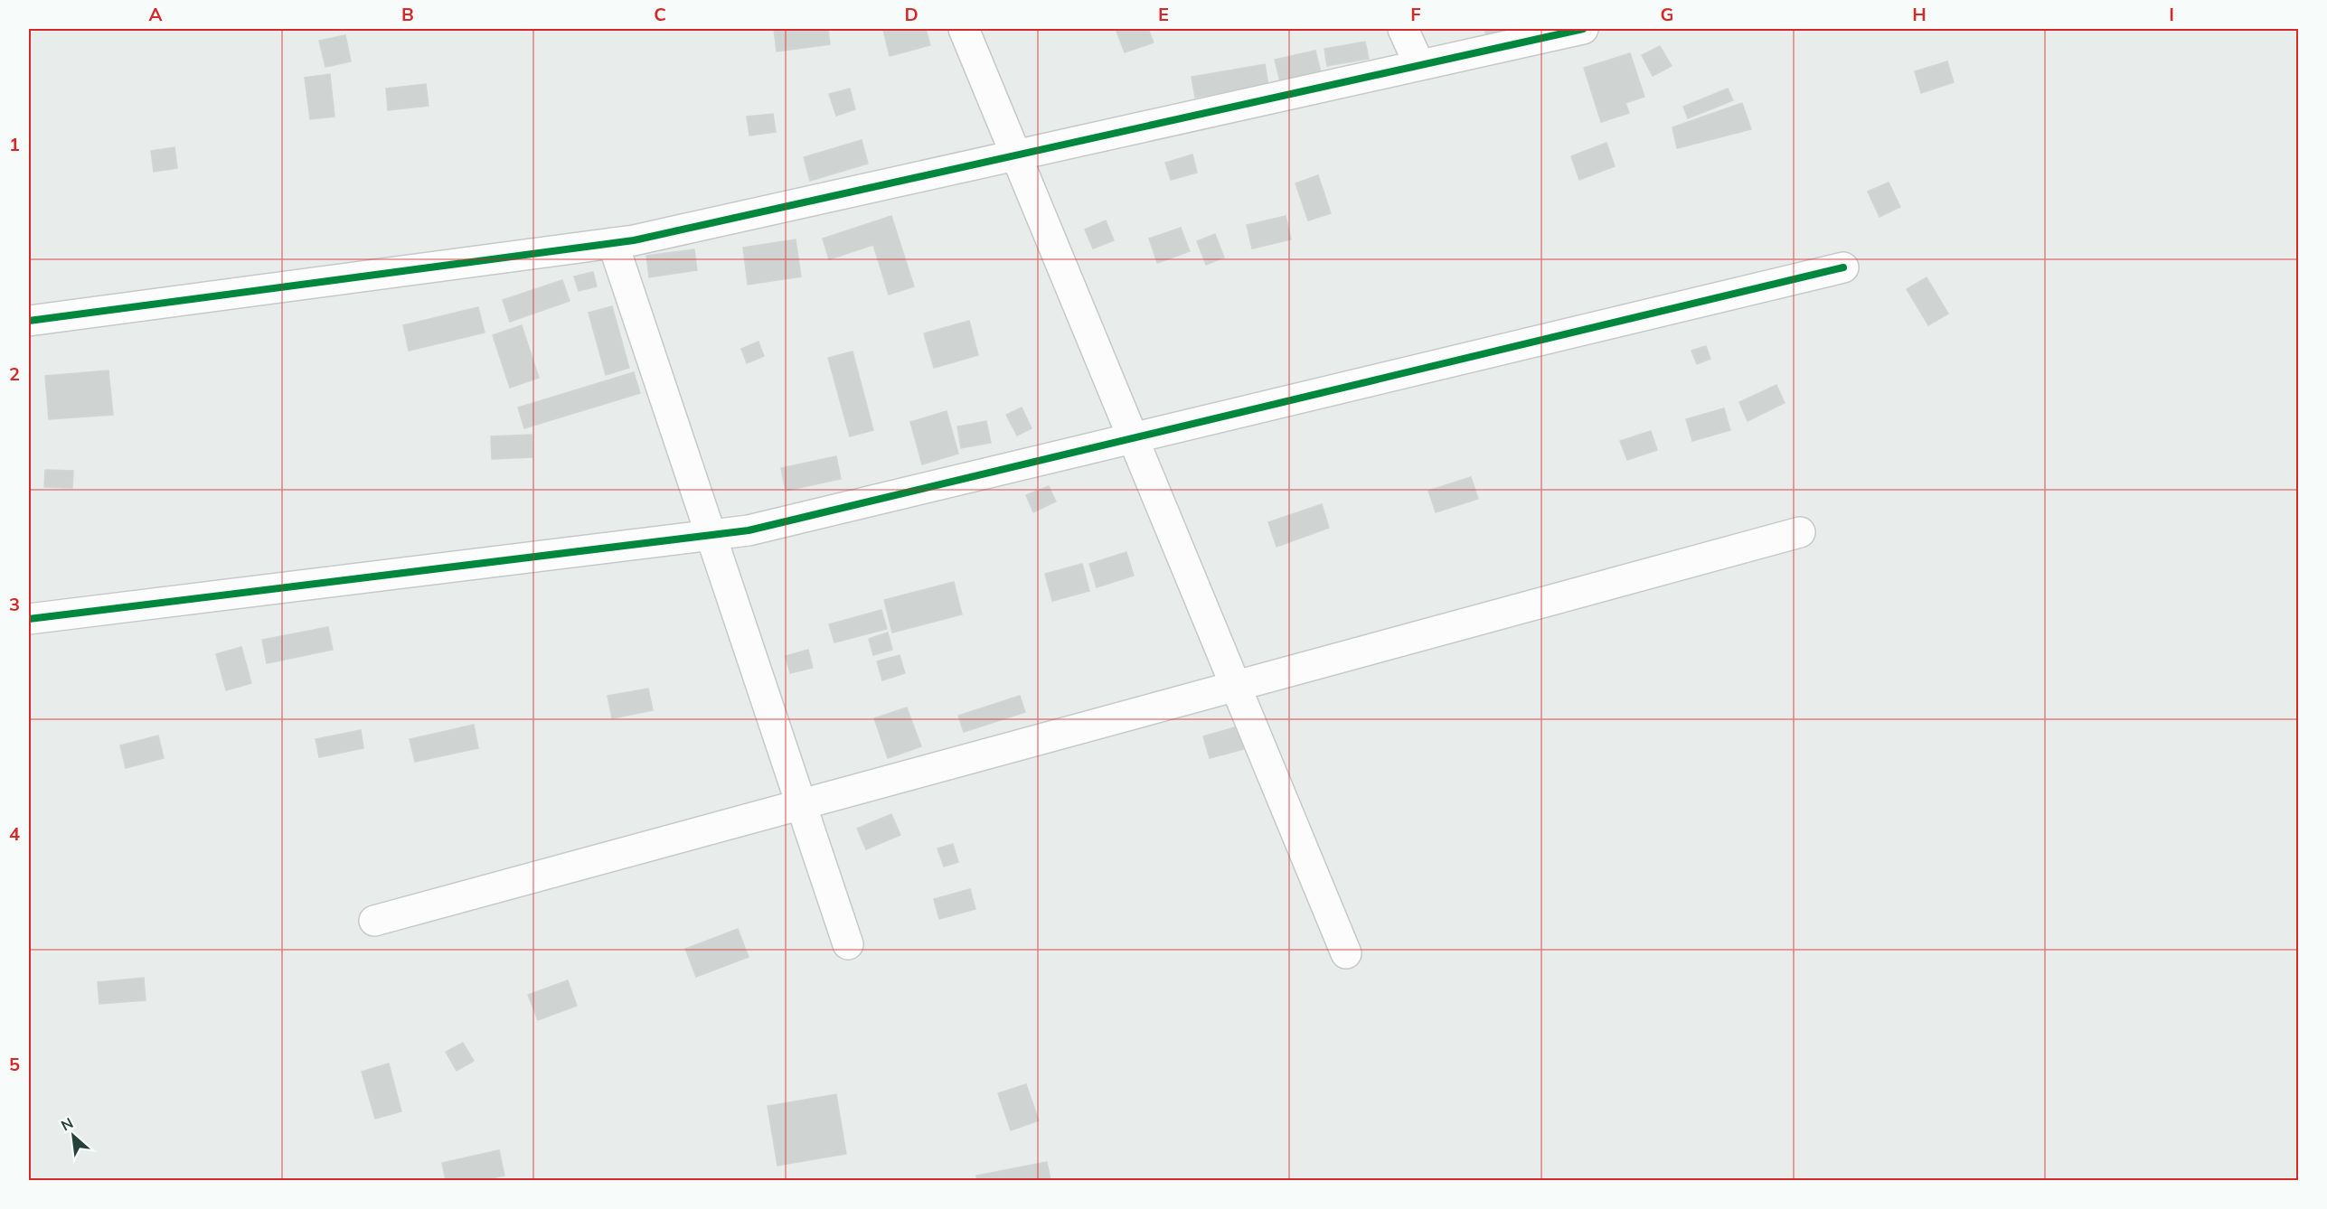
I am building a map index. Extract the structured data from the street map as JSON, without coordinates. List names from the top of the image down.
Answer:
{
  "north": "top left",
  "grid": {
    "columns": [
      "A",
      "B",
      "C",
      "D",
      "E",
      "F",
      "G",
      "H",
      "I"
    ],
    "rows": [
      "1",
      "2",
      "3",
      "4",
      "5"
    ]
  }
}
